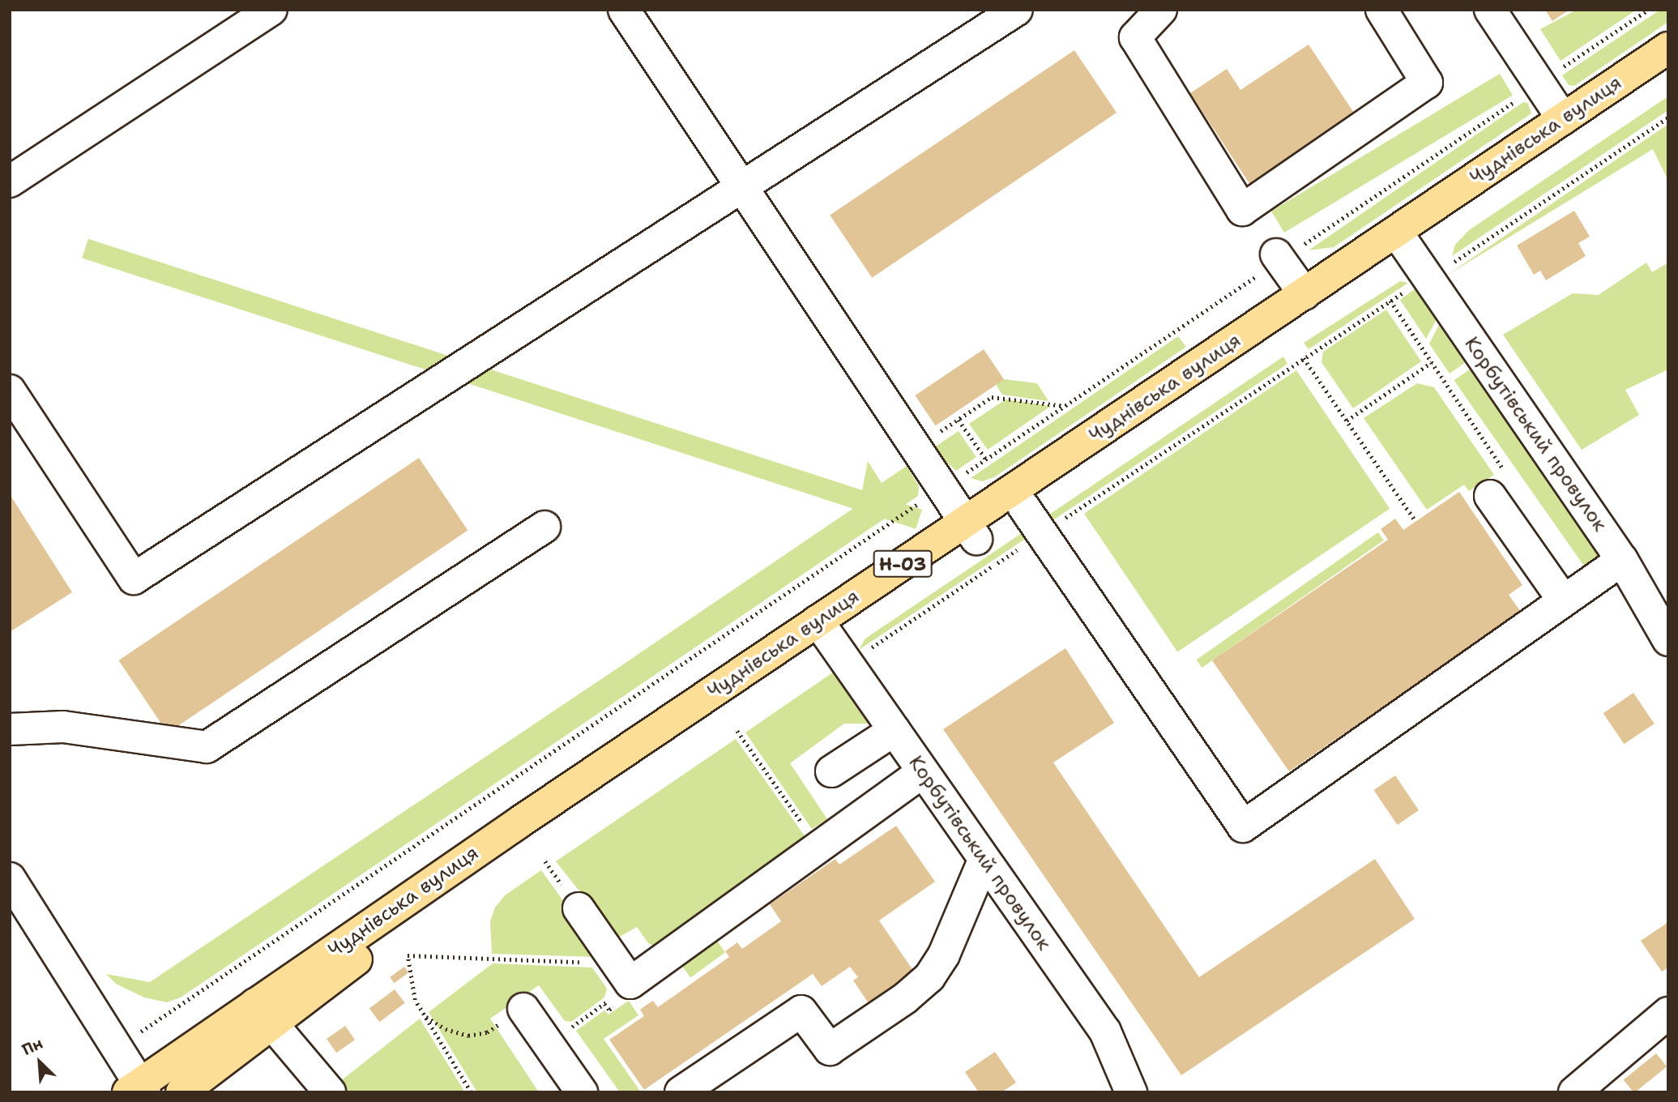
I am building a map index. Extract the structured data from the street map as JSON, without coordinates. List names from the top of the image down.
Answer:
{
  "streets": {
    "main road": ["Чуднівська вулиця", "Н-03"],
    "street": ["Корбутівський провулок"]
  },
  "crossings": [
    ["Чуднівська вулиця", "Корбутівський провулок"]
  ],
  "north": "top left"
}
